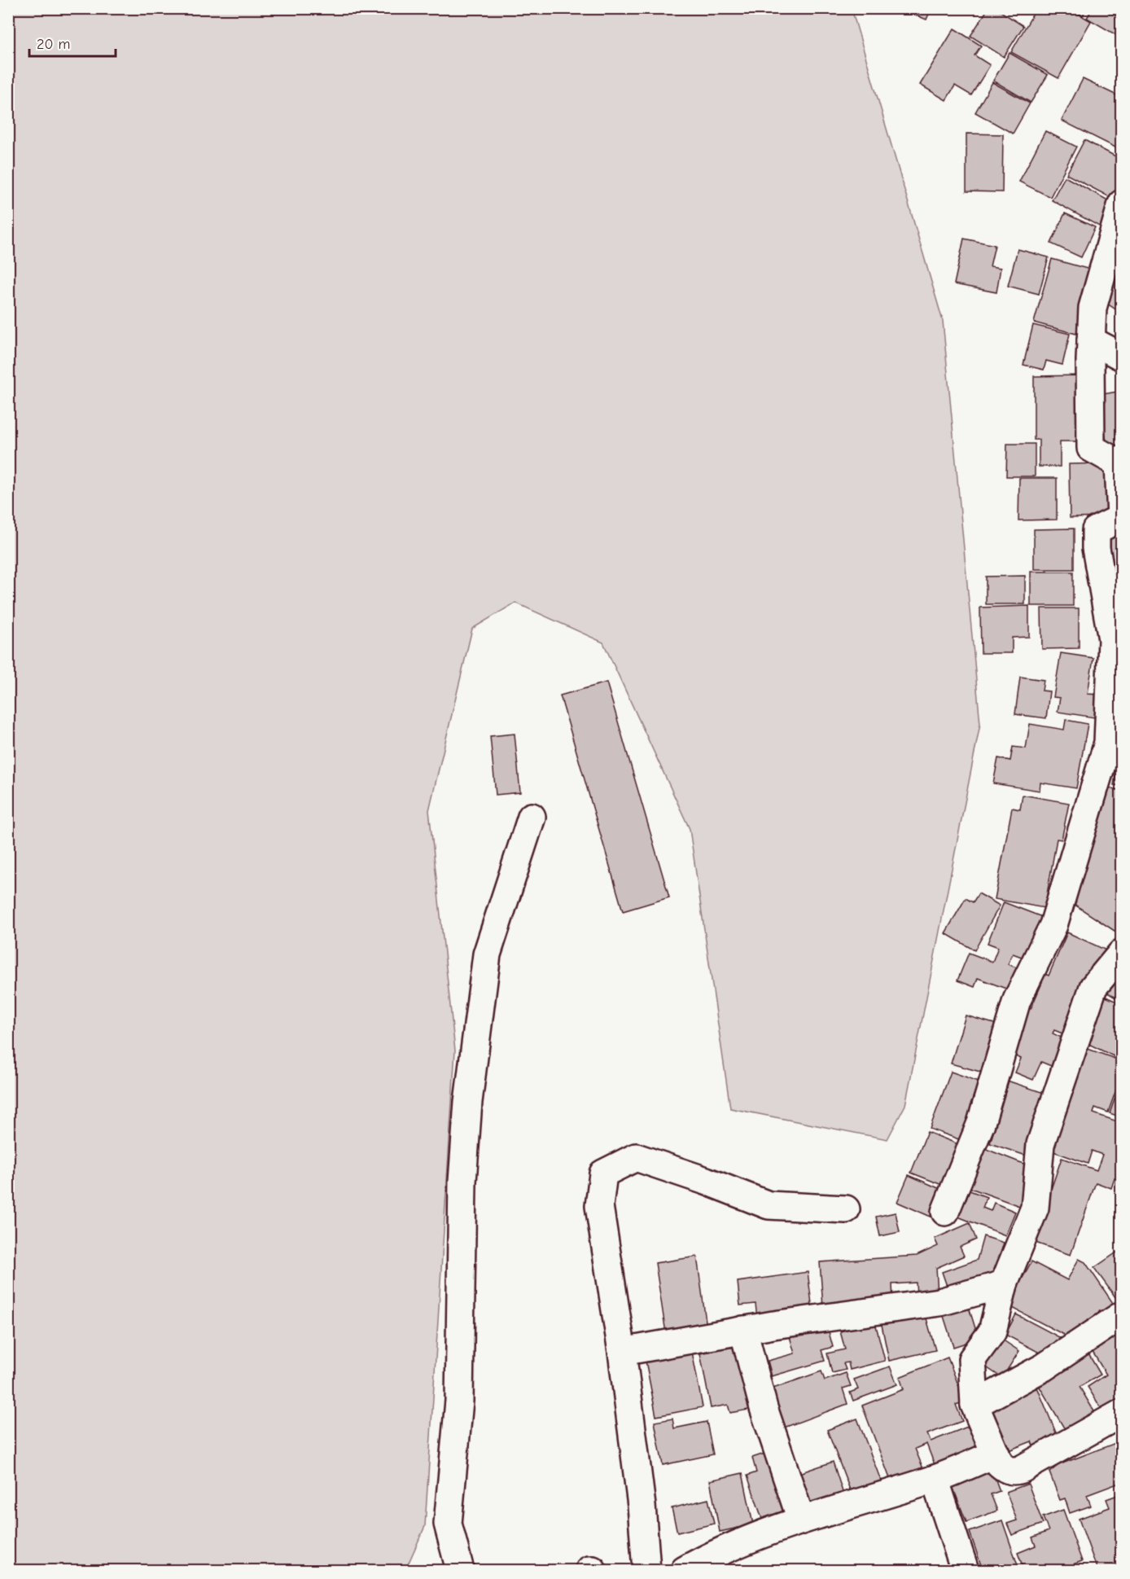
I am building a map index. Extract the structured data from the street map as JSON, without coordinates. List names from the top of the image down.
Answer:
{
  "scale_bar": "20 m"
}
